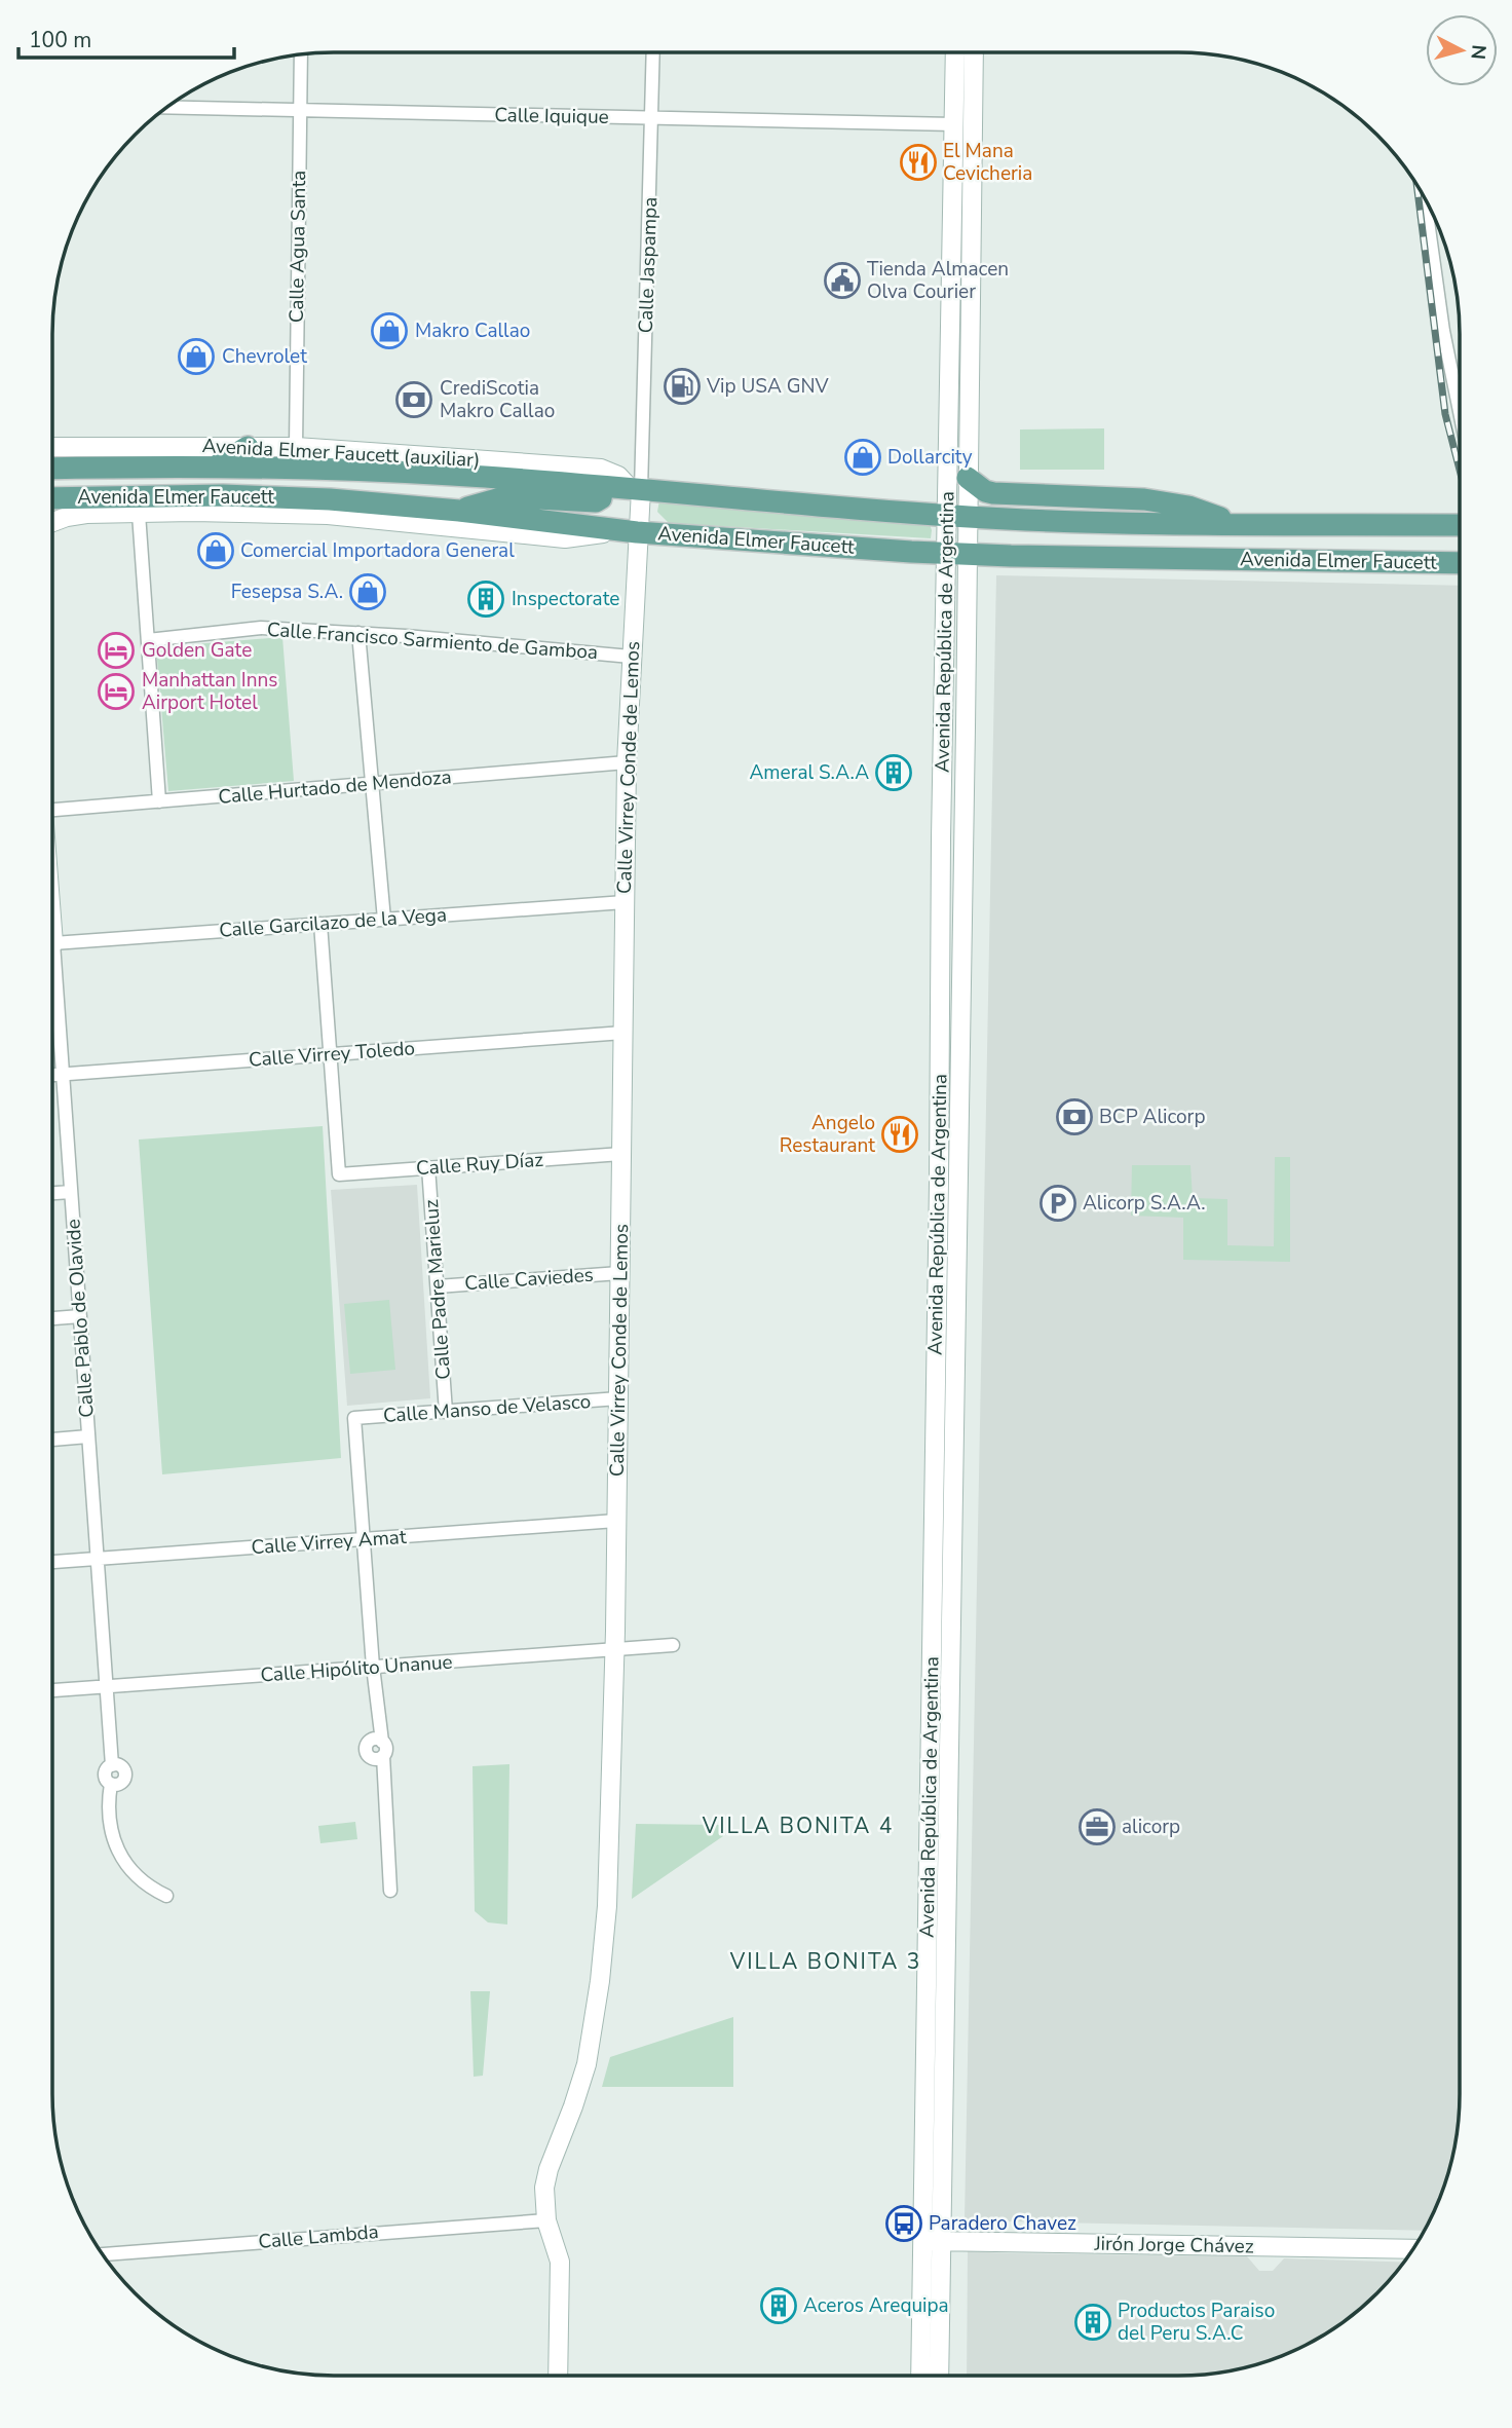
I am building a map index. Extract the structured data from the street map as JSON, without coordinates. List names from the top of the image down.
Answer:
{
  "streets": {
    "main road": [
      "Avenida Elmer Faucett (auxiliar)",
      "Avenida Elmer Faucett",
      "Avenida República de Argentina",
      "Calle Virrey Conde de Lemos",
      "Jirón Jorge Chávez"
    ],
    "street": [
      "Calle Iquique",
      "Calle Agua Santa",
      "Calle Jaspampa",
      "Calle Francisco Sarmiento de Gamboa",
      "Calle Hurtado de Mendoza",
      "Calle Garcilazo de la Vega",
      "Calle Virrey Toledo",
      "Calle Ruy Díaz",
      "Calle Caviedes",
      "Calle Padre Marieluz",
      "Calle Pablo de Olavide",
      "Calle Manso de Velasco",
      "Calle Virrey Amat",
      "Calle Hipólito Unanue",
      "Calle Lambda"
    ]
  },
  "crossings": [
    ["Calle Iquique", "Calle Agua Santa"],
    ["Calle Iquique", "Calle Jaspampa"],
    ["Calle Iquique", "Avenida República de Argentina"],
    ["Calle Agua Santa", "Avenida Elmer Faucett (auxiliar)"],
    ["Calle Jaspampa", "Avenida Elmer Faucett (auxiliar)"],
    ["Calle Jaspampa", "Avenida Elmer Faucett"],
    ["Calle Jaspampa", "Calle Virrey Conde de Lemos"],
    ["Avenida Elmer Faucett (auxiliar)", "Avenida Elmer Faucett"],
    ["Avenida Elmer Faucett (auxiliar)", "Calle Virrey Conde de Lemos"],
    ["Avenida Elmer Faucett", "Avenida República de Argentina"],
    ["Avenida Elmer Faucett", "Calle Virrey Conde de Lemos"],
    ["Avenida República de Argentina", "Jirón Jorge Chávez"],
    ["Calle Francisco Sarmiento de Gamboa", "Calle Virrey Conde de Lemos"],
    ["Calle Virrey Conde de Lemos", "Calle Hurtado de Mendoza"],
    ["Calle Virrey Conde de Lemos", "Calle Garcilazo de la Vega"],
    ["Calle Virrey Conde de Lemos", "Calle Virrey Toledo"],
    ["Calle Virrey Conde de Lemos", "Calle Ruy Díaz"],
    ["Calle Virrey Conde de Lemos", "Calle Caviedes"],
    ["Calle Virrey Conde de Lemos", "Calle Manso de Velasco"],
    ["Calle Virrey Conde de Lemos", "Calle Virrey Amat"],
    ["Calle Virrey Conde de Lemos", "Calle Hipólito Unanue"],
    ["Calle Virrey Conde de Lemos", "Calle Lambda"],
    ["Calle Virrey Toledo", "Calle Ruy Díaz"],
    ["Calle Virrey Toledo", "Calle Pablo de Olavide"],
    ["Calle Ruy Díaz", "Calle Padre Marieluz"],
    ["Calle Caviedes", "Calle Padre Marieluz"],
    ["Calle Padre Marieluz", "Calle Manso de Velasco"],
    ["Calle Pablo de Olavide", "Calle Virrey Amat"],
    ["Calle Pablo de Olavide", "Calle Hipólito Unanue"],
    ["Calle Manso de Velasco", "Calle Virrey Amat"]
  ],
  "districts": ["VILLA BONITA 4", "VILLA BONITA 3"],
  "places": {
    "restaurant": ["El Mana Cevicheria", "Angelo Restaurant"],
    "public building": ["Tienda Almacen Olva Courier"],
    "shop": [
      "Makro Callao",
      "Chevrolet",
      "Dollarcity",
      "Comercial Importadora General",
      "Fesepsa S.A."
    ],
    "fuel station": ["Vip USA GNV"],
    "bank": ["CrediScotia Makro Callao", "BCP Alicorp"],
    "building": [
      "Inspectorate",
      "Ameral S.A.A",
      "Aceros Arequipa",
      "Productos Paraiso del Peru S.A.C"
    ],
    "hotel": ["Golden Gate", "Manhattan Inns Airport Hotel"],
    "parking": ["Alicorp S.A.A."],
    "office": ["alicorp"],
    "bus stop": ["Paradero Chavez"]
  },
  "scale_bar": "100 m",
  "north": "right"
}
